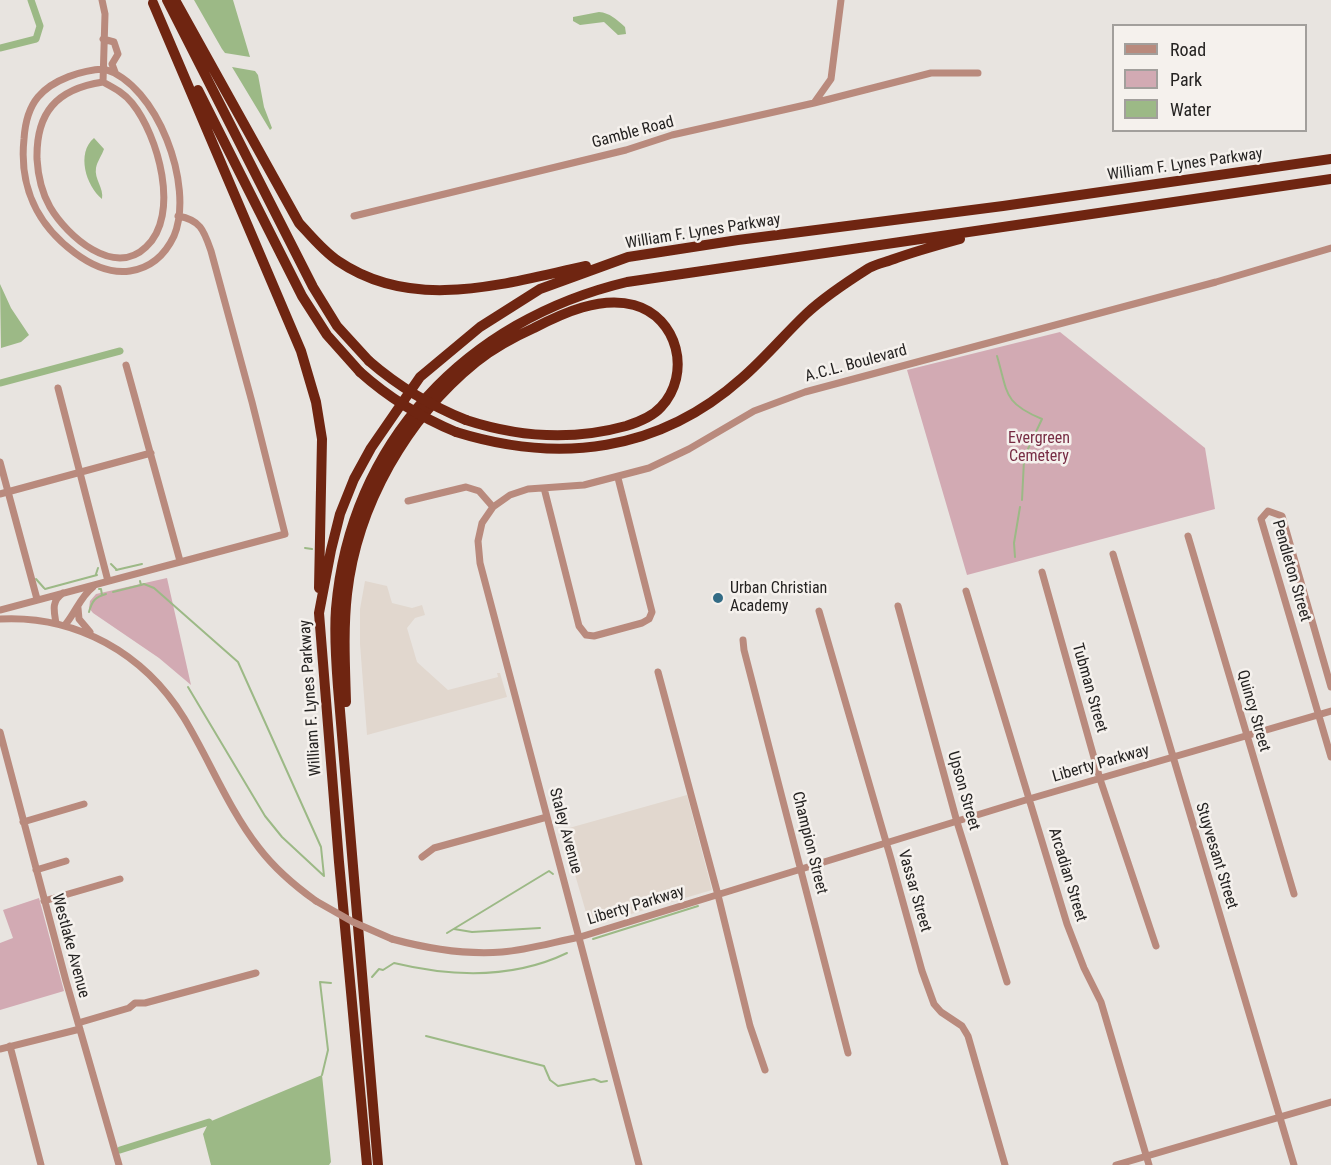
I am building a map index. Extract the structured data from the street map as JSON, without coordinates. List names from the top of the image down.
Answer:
{
  "streets": {
    "highway": ["William F. Lynes Parkway"],
    "street": [
      "Gamble Road",
      "A.C.L. Boulevard",
      "Pendleton Street",
      "Tubman Street",
      "Quincy Street",
      "Liberty Parkway",
      "Upson Street",
      "Staley Avenue",
      "Champion Street",
      "Stuyvesant Street",
      "Arcadian Street",
      "Vassar Street",
      "Westlake Avenue"
    ]
  },
  "crossings": [
    ["A.C.L. Boulevard", "Staley Avenue"],
    ["Pendleton Street", "Liberty Parkway"],
    ["Tubman Street", "Liberty Parkway"],
    ["Quincy Street", "Liberty Parkway"],
    ["Liberty Parkway", "Upson Street"],
    ["Liberty Parkway", "Staley Avenue"],
    ["Liberty Parkway", "Champion Street"],
    ["Liberty Parkway", "Stuyvesant Street"],
    ["Liberty Parkway", "Arcadian Street"],
    ["Liberty Parkway", "Vassar Street"]
  ],
  "parks": ["Evergreen Cemetery"],
  "places": ["Urban Christian Academy"],
  "legend": ["Road", "Park", "Water"]
}
